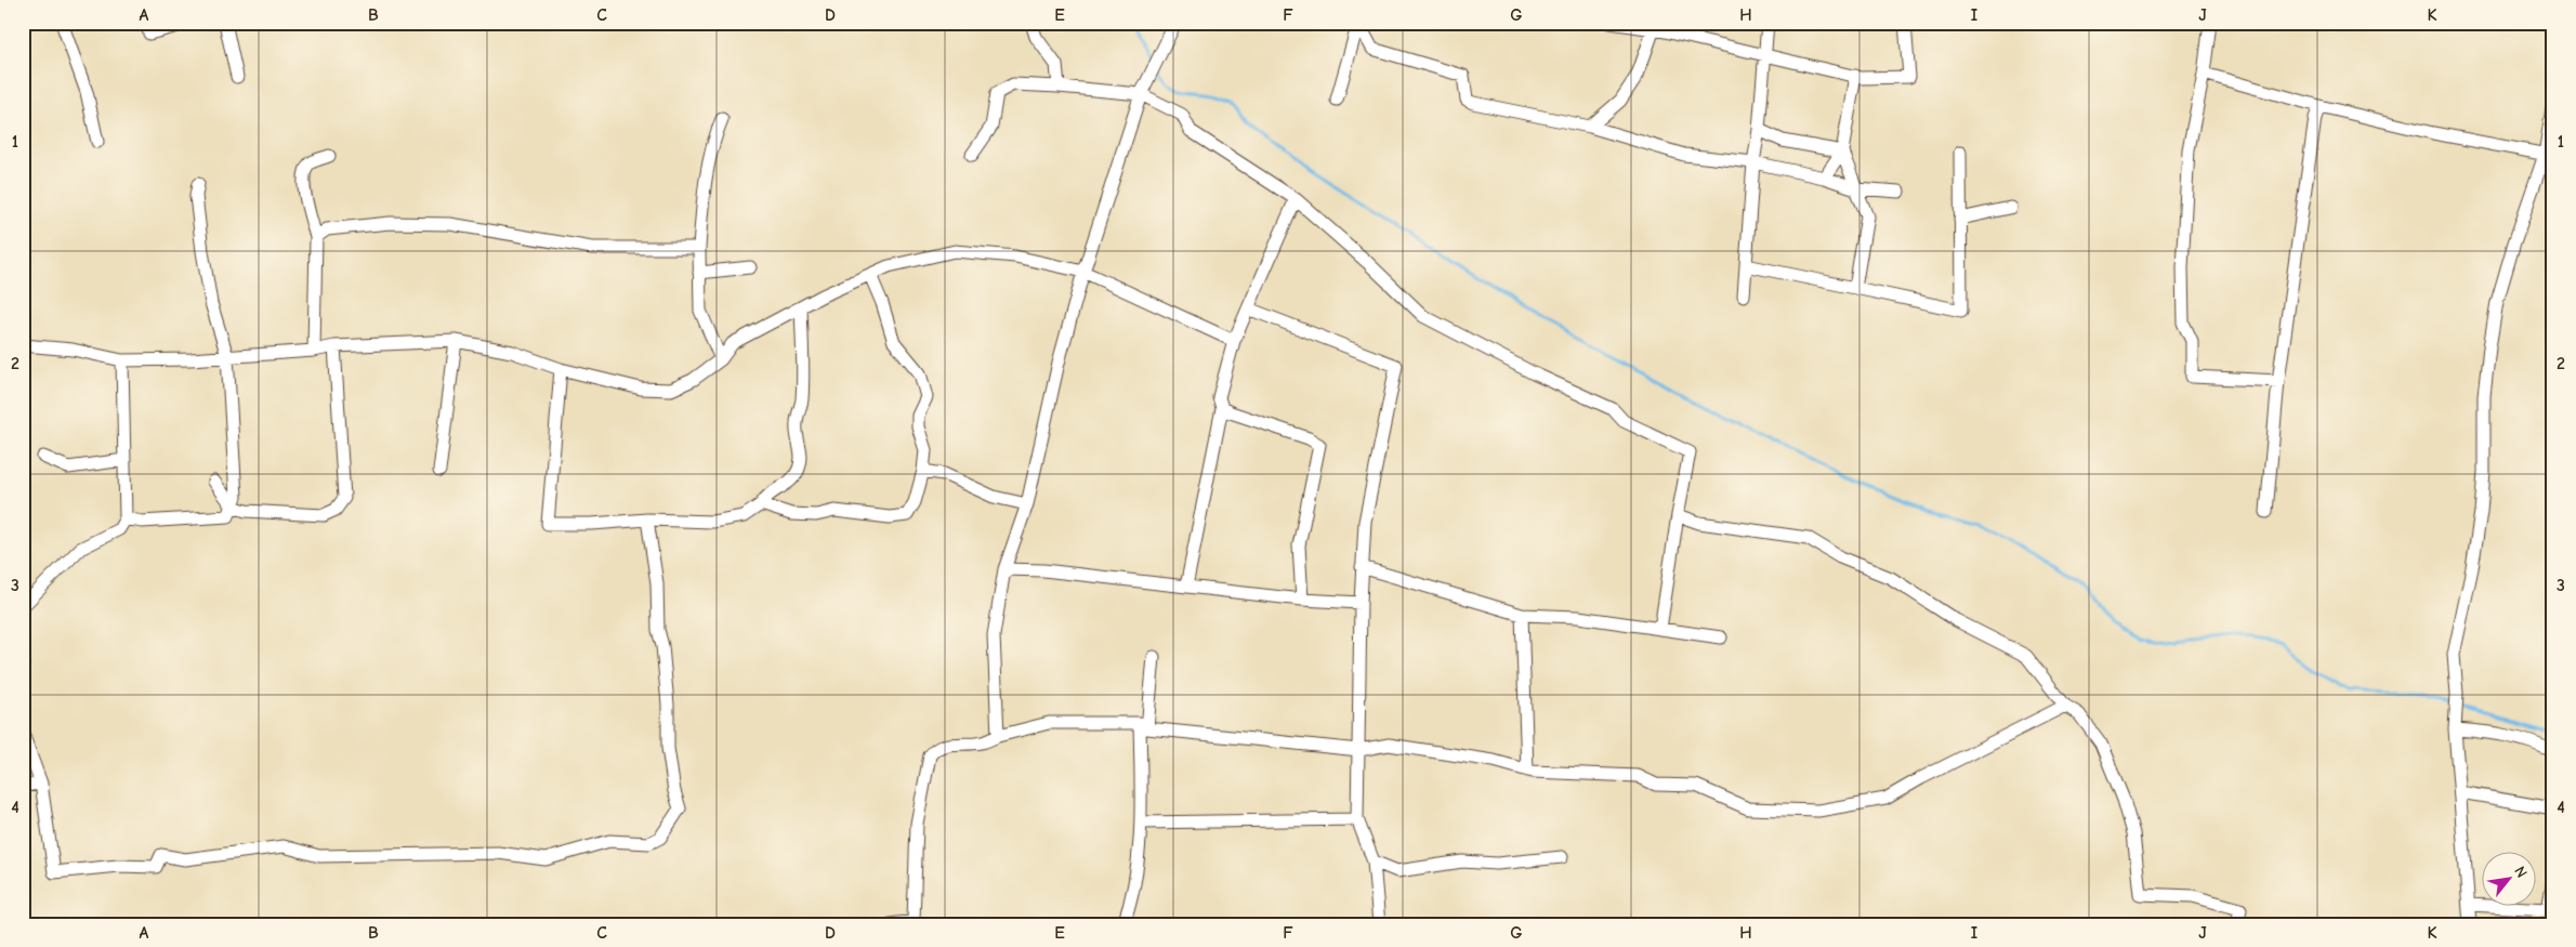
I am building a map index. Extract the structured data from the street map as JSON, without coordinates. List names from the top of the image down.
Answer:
{
  "north": "top right",
  "grid": {
    "columns": [
      "A",
      "B",
      "C",
      "D",
      "E",
      "F",
      "G",
      "H",
      "I",
      "J",
      "K"
    ],
    "rows": [
      "1",
      "2",
      "3",
      "4"
    ]
  }
}
